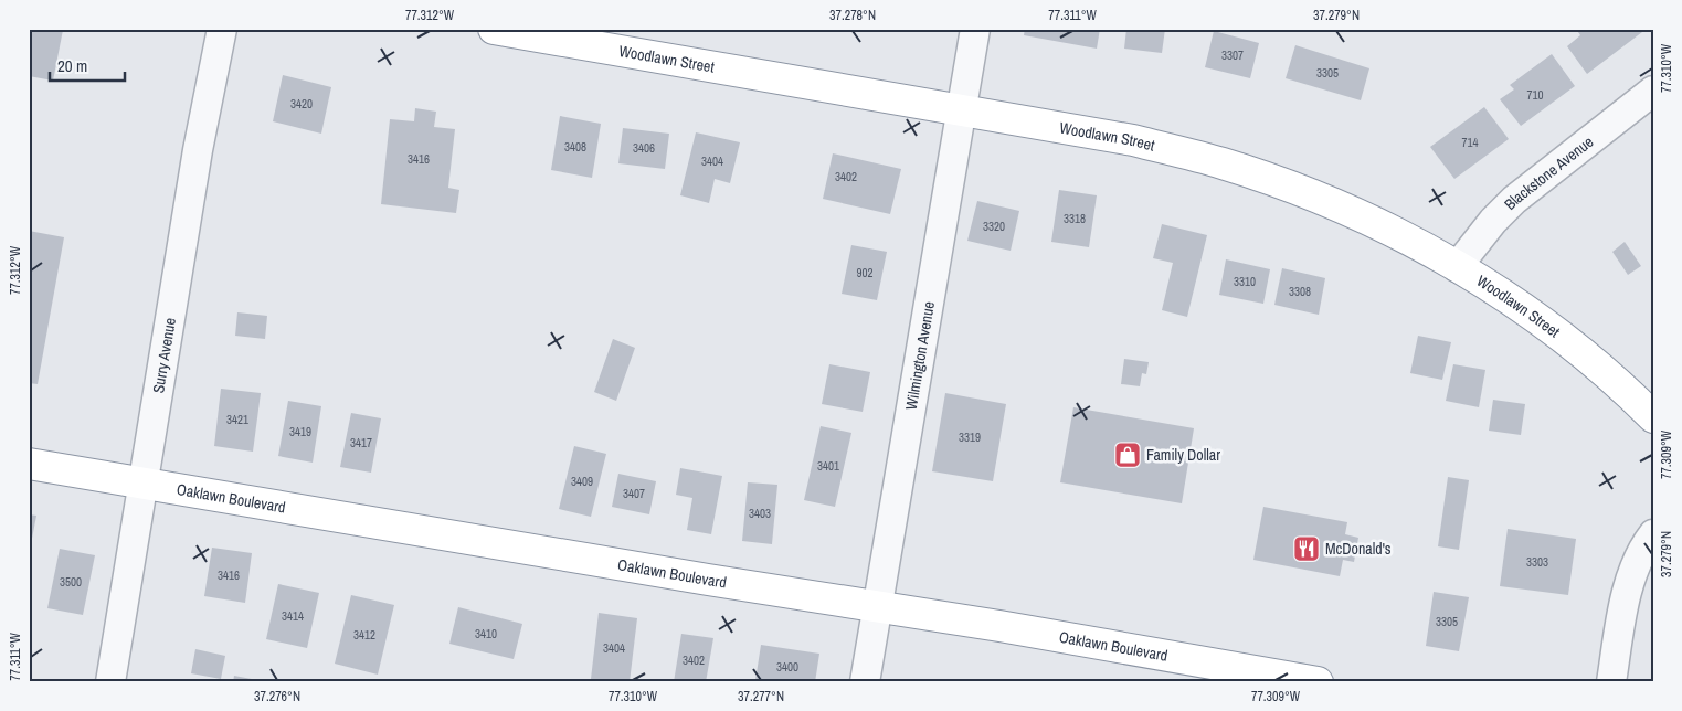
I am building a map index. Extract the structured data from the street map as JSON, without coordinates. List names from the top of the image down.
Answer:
{
  "streets": {
    "highway": ["Woodlawn Street", "Oaklawn Boulevard"],
    "street": ["Blackstone Avenue", "Surry Avenue", "Wilmington Avenue"]
  },
  "crossings": [
    ["Woodlawn Street", "Blackstone Avenue"],
    ["Woodlawn Street", "Wilmington Avenue"],
    ["Surry Avenue", "Oaklawn Boulevard"],
    ["Wilmington Avenue", "Oaklawn Boulevard"]
  ],
  "places": {
    "shop": ["Family Dollar"],
    "restaurant": ["McDonald's"]
  },
  "house_numbers": [
    "3307",
    "3305",
    "710",
    "3420",
    "714",
    "3408",
    "3406",
    "3416",
    "3404",
    "3402",
    "3318",
    "3320",
    "902",
    "3310",
    "3308",
    "3421",
    "3419",
    "3319",
    "3417",
    "3401",
    "3409",
    "3407",
    "3403",
    "3303",
    "3416",
    "3500",
    "3414",
    "3305",
    "3410",
    "3412",
    "3404",
    "3402",
    "3400"
  ],
  "scale_bar": "20 m",
  "coordinates": [
    "77.312°W",
    "37.278°N",
    "77.311°W",
    "37.279°N",
    "77.310°W",
    "77.309°W",
    "37.276°N",
    "37.277°N"
  ]
}
